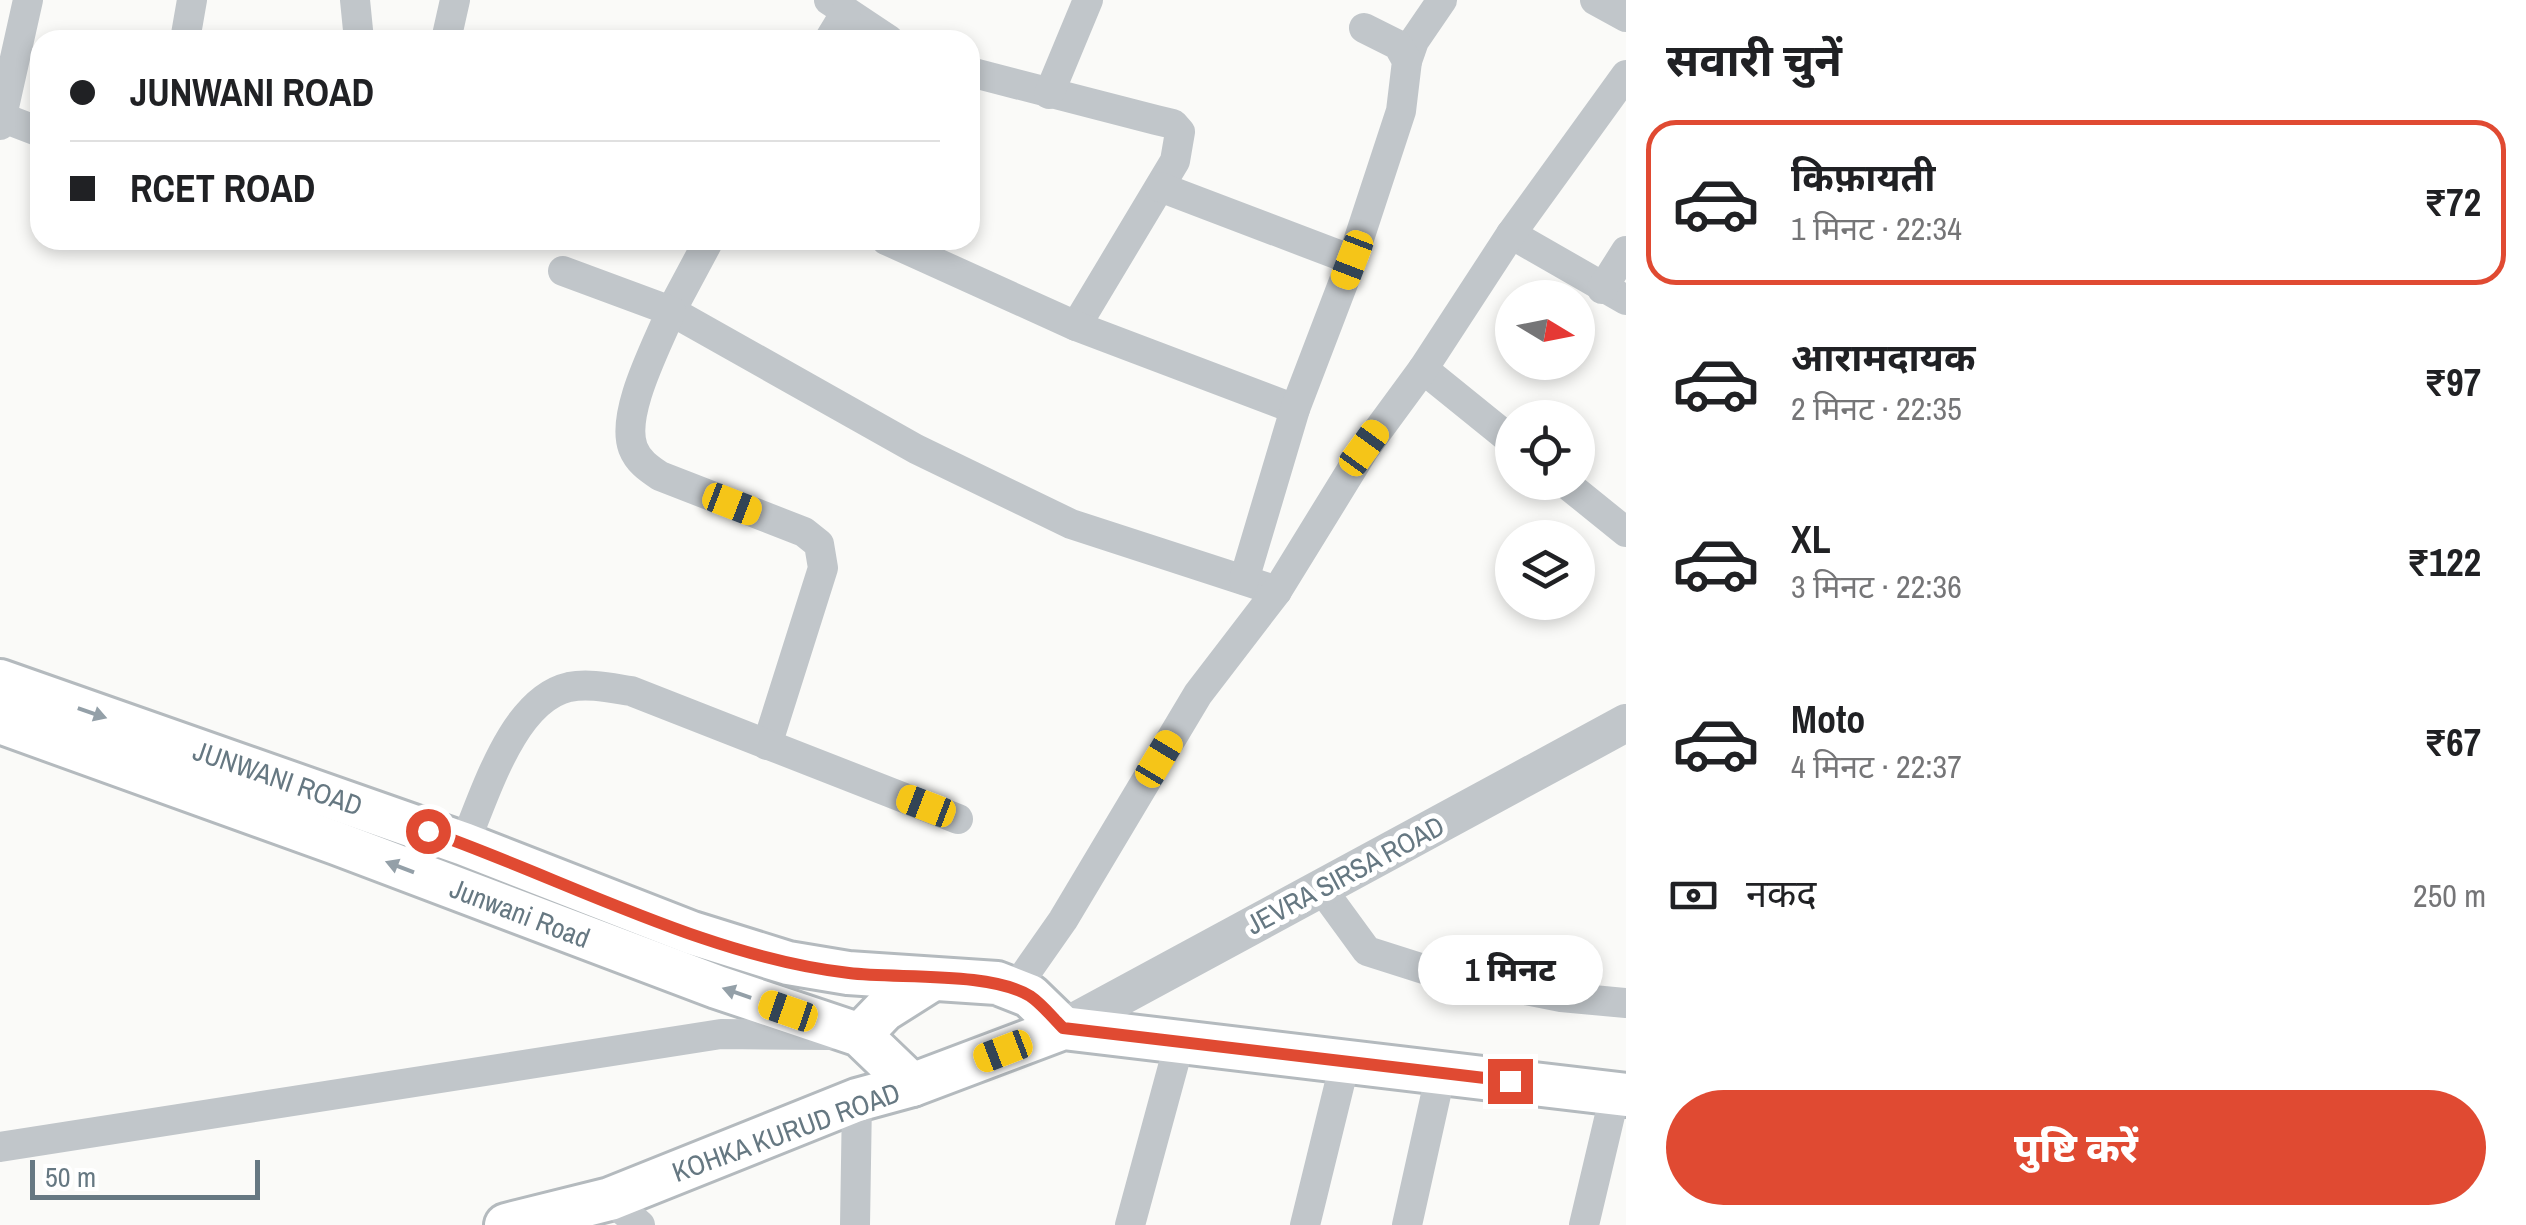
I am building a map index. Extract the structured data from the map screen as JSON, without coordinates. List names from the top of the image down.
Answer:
{
  "streets": {
    "main road": ["JUNWANI ROAD", "Junwani Road", "KOHKA KURUD ROAD"],
    "street": ["JEVRA SIRSA ROAD"]
  },
  "crossings": [
    ["JUNWANI ROAD", "JEVRA SIRSA ROAD"],
    ["JUNWANI ROAD", "KOHKA KURUD ROAD"],
    ["JEVRA SIRSA ROAD", "KOHKA KURUD ROAD"],
    ["Junwani Road", "KOHKA KURUD ROAD"]
  ],
  "one_way": ["JUNWANI ROAD", "Junwani Road"],
  "scale_bar": "50 m",
  "north": "right",
  "page": {
    "heading": "सवारी चुनें",
    "banner": ["JUNWANI ROAD", "RCET ROAD"],
    "list": [
      {
        "name": "किफ़ायती",
        "note": "1 मिनट · 22:34",
        "value": "₹72"
      },
      {
        "name": "आरामदायक",
        "note": "2 मिनट · 22:35",
        "value": "₹97"
      },
      {
        "name": "XL",
        "note": "3 मिनट · 22:36",
        "value": "₹122"
      },
      {
        "name": "Moto",
        "note": "4 मिनट · 22:37",
        "value": "₹67"
      }
    ],
    "pay": ["नकद", "250 m"],
    "bubble": "1 मिनट",
    "buttons": "पुष्टि करें",
    "scale": "50 m"
  }
}
